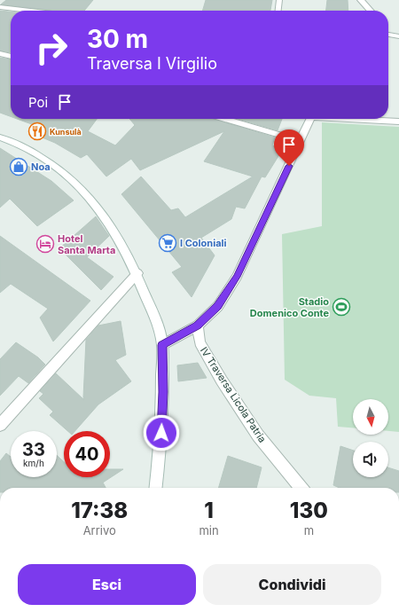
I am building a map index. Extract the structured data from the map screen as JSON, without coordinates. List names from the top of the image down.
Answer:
{
  "streets": {
    "street": ["IV Traversa Licola Patria"]
  },
  "places": {
    "restaurant": ["Kunsulà"],
    "shop": ["Noa"],
    "supermarket": ["I Coloniali"],
    "hotel": ["Hotel Santa Marta"],
    "sports": ["Stadio Domenico Conte"]
  },
  "north": "bottom",
  "page": {
    "turn": ["30 m", "Traversa I Virgilio"],
    "then": "Poi",
    "speed": "33 km/h",
    "limit": "40",
    "eta": [
      "17:38",
      "Arrivo",
      "1",
      "min",
      "130",
      "m"
    ],
    "buttons": ["Esci", "Condividi"]
  }
}
